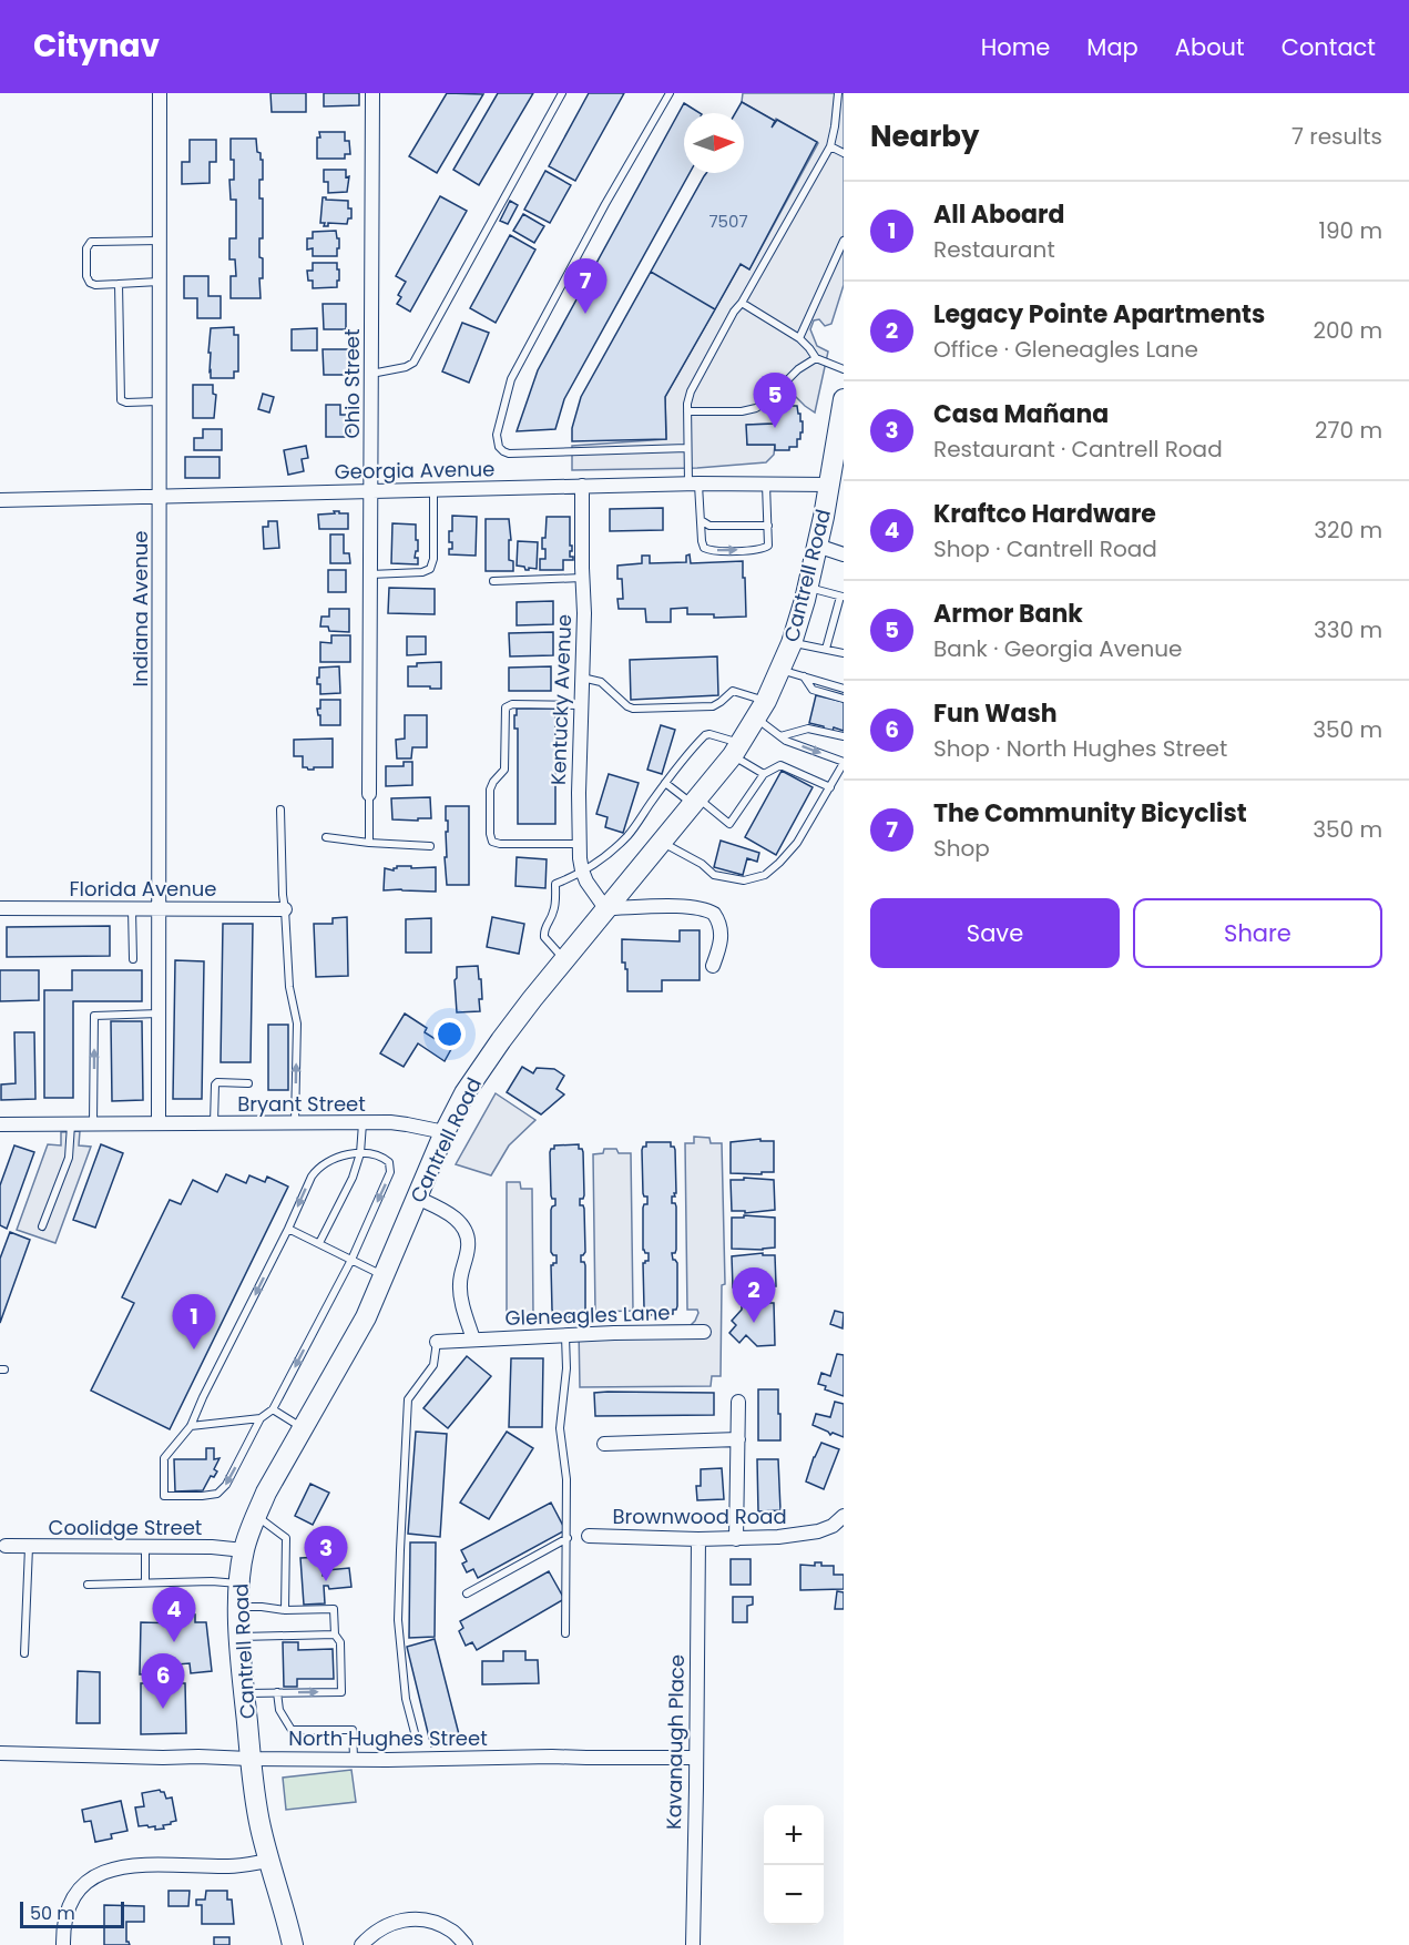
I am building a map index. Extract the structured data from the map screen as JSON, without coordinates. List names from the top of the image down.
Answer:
{
  "streets": {
    "main road": ["Cantrell Road"],
    "street": [
      "Ohio Street",
      "Georgia Avenue",
      "Indiana Avenue",
      "Kentucky Avenue",
      "Florida Avenue",
      "Bryant Street",
      "Gleneagles Lane",
      "Brownwood Road",
      "Coolidge Street",
      "North Hughes Street",
      "Kavanaugh Place"
    ]
  },
  "crossings": [
    ["Ohio Street", "Georgia Avenue"],
    ["Georgia Avenue", "Cantrell Road"],
    ["Georgia Avenue", "Indiana Avenue"],
    ["Georgia Avenue", "Kentucky Avenue"],
    ["Cantrell Road", "Kentucky Avenue"],
    ["Cantrell Road", "Bryant Street"],
    ["Cantrell Road", "Coolidge Street"],
    ["Cantrell Road", "North Hughes Street"],
    ["Indiana Avenue", "Florida Avenue"],
    ["Indiana Avenue", "Bryant Street"],
    ["Brownwood Road", "Kavanaugh Place"],
    ["North Hughes Street", "Kavanaugh Place"]
  ],
  "house_numbers": ["7507"],
  "scale_bar": "50 m",
  "north": "right",
  "page": {
    "header": "Citynav",
    "nav": [
      "Home",
      "Map",
      "About",
      "Contact"
    ],
    "heading": ["Nearby", "7 results"],
    "list": [
      {
        "mark": "1",
        "name": "All Aboard",
        "note": "Restaurant",
        "value": "190 m"
      },
      {
        "mark": "2",
        "name": "Legacy Pointe Apartments",
        "note": "Office · Gleneagles Lane",
        "value": "200 m"
      },
      {
        "mark": "3",
        "name": "Casa Mañana",
        "note": "Restaurant · Cantrell Road",
        "value": "270 m"
      },
      {
        "mark": "4",
        "name": "Kraftco Hardware",
        "note": "Shop · Cantrell Road",
        "value": "320 m"
      },
      {
        "mark": "5",
        "name": "Armor Bank",
        "note": "Bank · Georgia Avenue",
        "value": "330 m"
      },
      {
        "mark": "6",
        "name": "Fun Wash",
        "note": "Shop · North Hughes Street",
        "value": "350 m"
      },
      {
        "mark": "7",
        "name": "The Community Bicyclist",
        "note": "Shop",
        "value": "350 m"
      }
    ],
    "pins": [
      "7",
      "5",
      "2",
      "1",
      "3",
      "4",
      "6"
    ],
    "buttons": ["Save", "Share"],
    "map_buttons": ["+", "−"],
    "scale": "50 m"
  }
}
